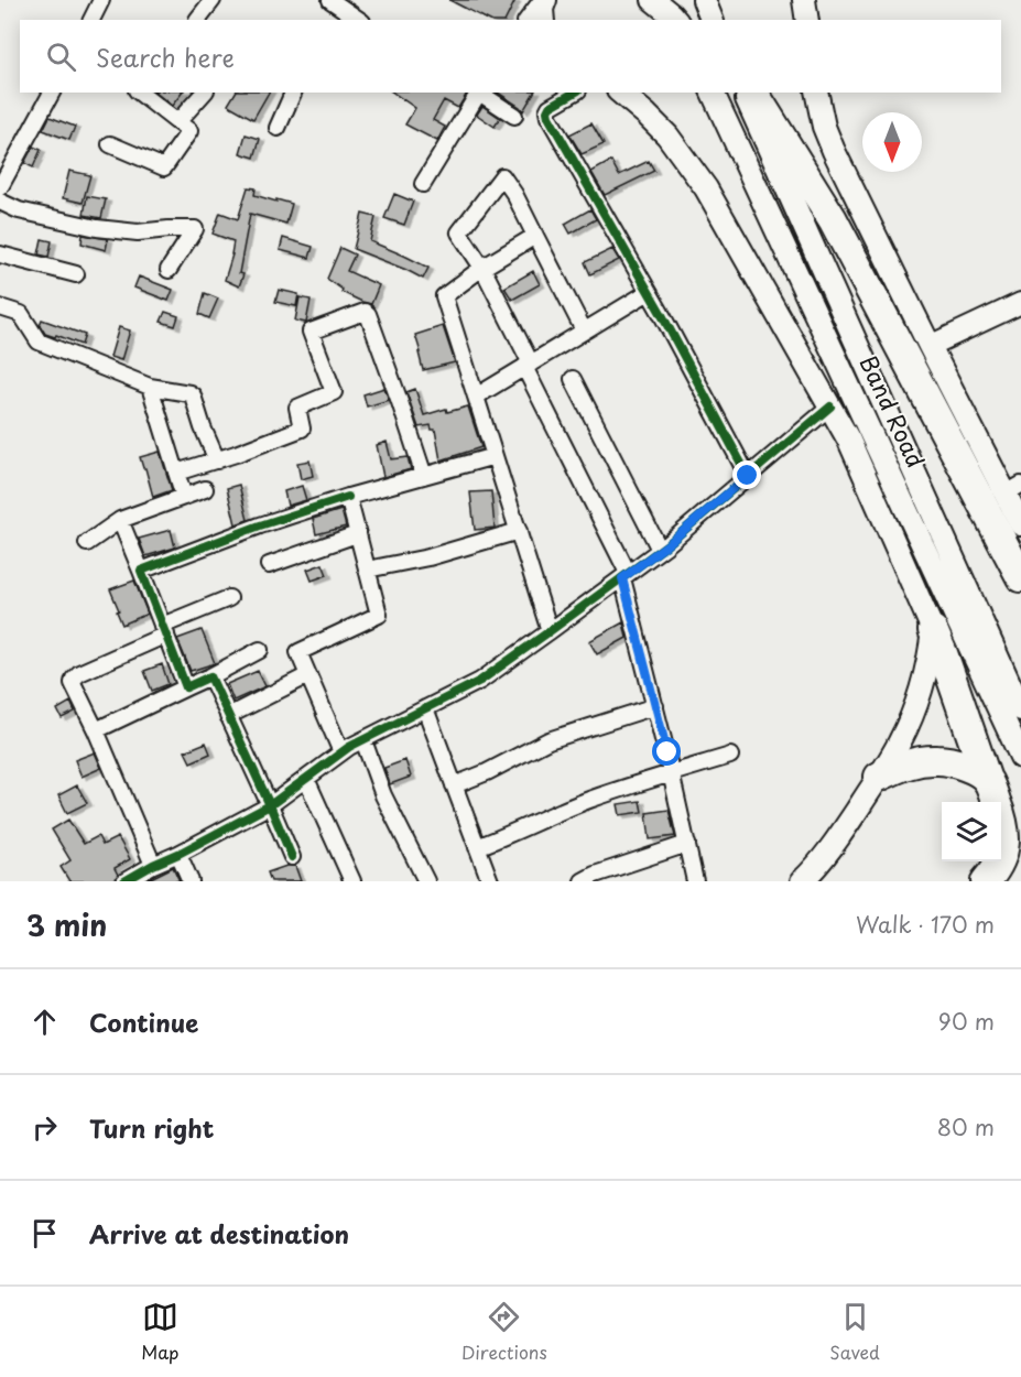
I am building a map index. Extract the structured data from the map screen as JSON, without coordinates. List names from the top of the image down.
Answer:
{
  "streets": {
    "main road": ["Band Road"]
  },
  "north": "bottom",
  "page": {
    "search": "Search here",
    "heading": ["3 min", "Walk · 170 m"],
    "list": [
      ["Continue", "90 m"],
      ["Turn right", "80 m"],
      "Arrive at destination"
    ],
    "nav": ["Map", "Directions", "Saved"]
  }
}
